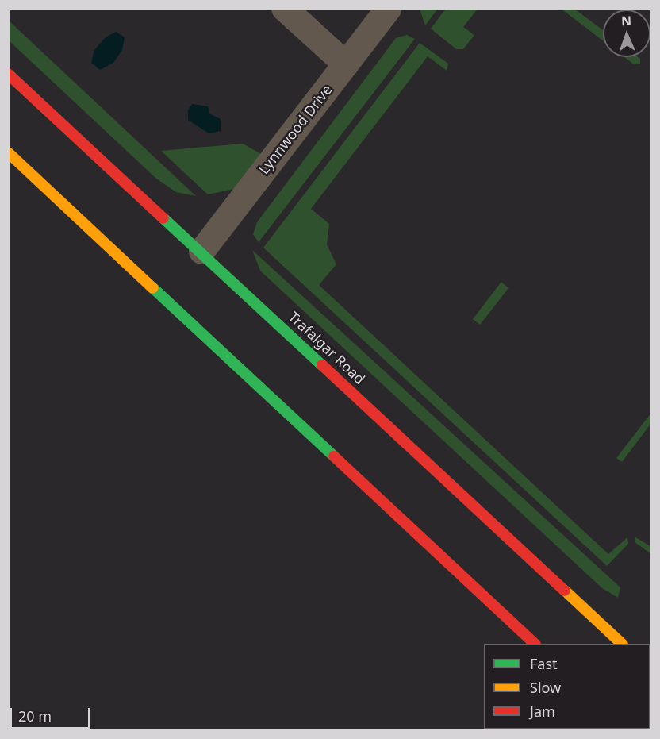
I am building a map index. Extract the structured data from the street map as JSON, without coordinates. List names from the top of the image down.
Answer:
{
  "streets": {
    "main road": ["Trafalgar Road"],
    "street": ["Lynnwood Drive"]
  },
  "crossings": [
    ["Lynnwood Drive", "Trafalgar Road"]
  ],
  "legend": ["Fast", "Slow", "Jam"],
  "scale_bar": "20 m",
  "north": "top"
}
